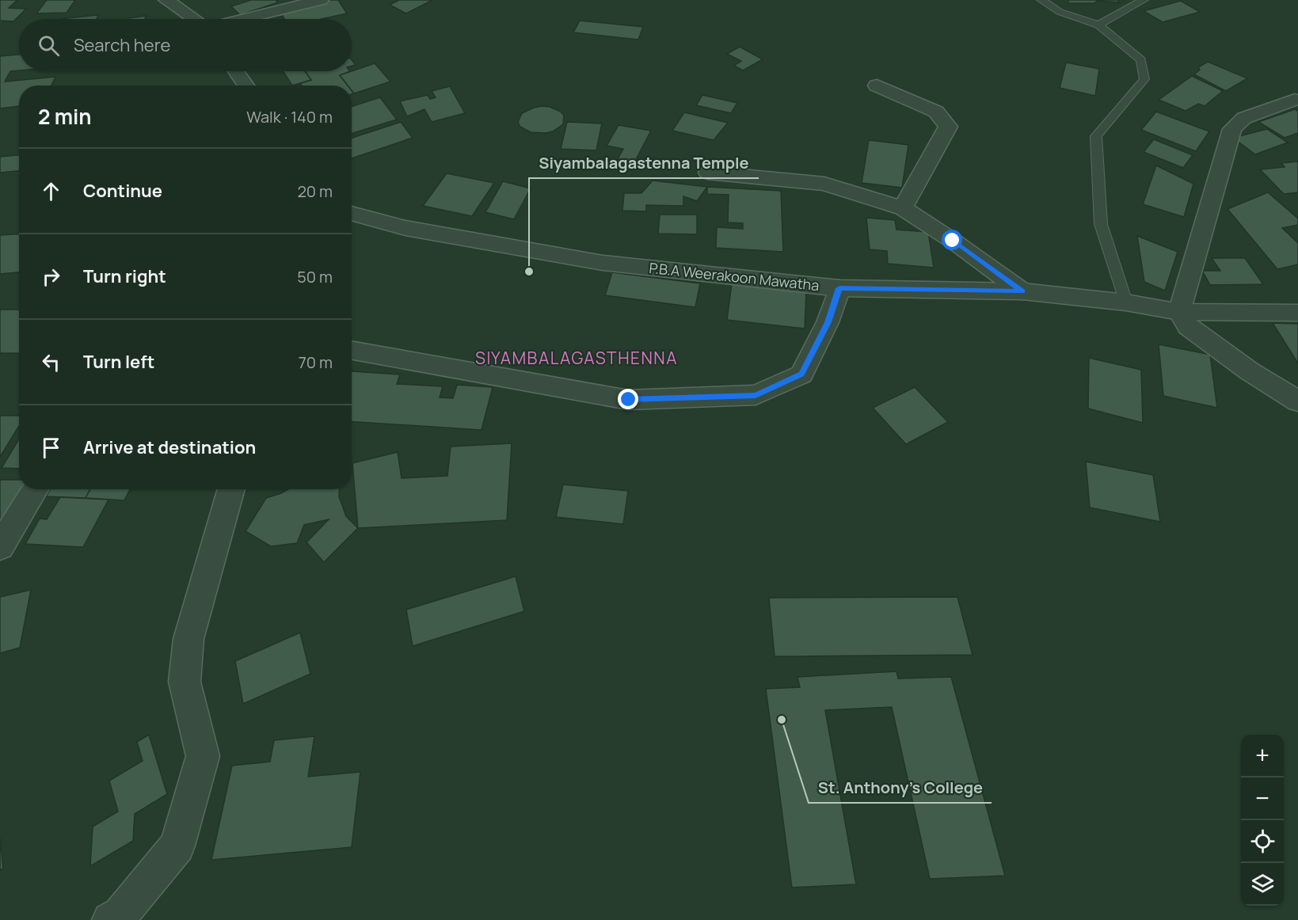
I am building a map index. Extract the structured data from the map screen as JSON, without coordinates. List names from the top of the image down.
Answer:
{
  "streets": {
    "street": ["P.B.A Weerakoon Mawatha"]
  },
  "districts": ["SIYAMBALAGASTHENNA"],
  "places": ["Siyambalagastenna Temple", "St. Anthony's College"],
  "page": {
    "search": "Search here",
    "heading": ["2 min", "Walk · 140 m"],
    "list": [
      ["Continue", "20 m"],
      ["Turn right", "50 m"],
      ["Turn left", "70 m"],
      "Arrive at destination"
    ],
    "map_buttons": ["+", "−"]
  }
}
